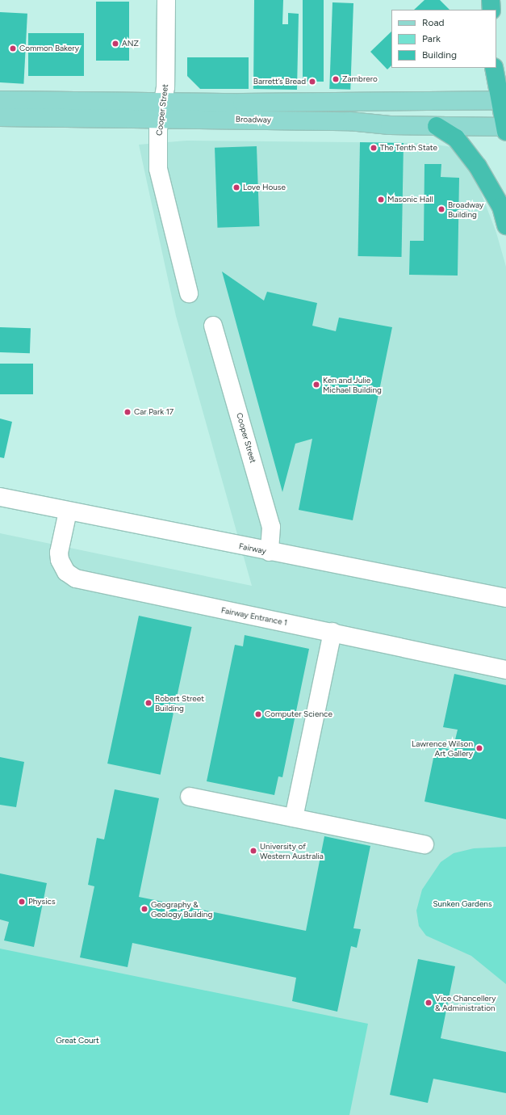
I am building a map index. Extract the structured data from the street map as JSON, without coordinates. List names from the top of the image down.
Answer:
{
  "streets": {
    "main road": ["Broadway"],
    "street": ["Cooper Street", "Fairway", "Fairway Entrance 1"]
  },
  "crossings": [
    ["Cooper Street", "Broadway"],
    ["Cooper Street", "Fairway"],
    ["Fairway", "Fairway Entrance 1"]
  ],
  "parks": ["Sunken Gardens", "Great Court"],
  "places": [
    "ANZ",
    "Common Bakery",
    "Zambrero",
    "Barrett’s Bread",
    "The Tenth State",
    "Love House",
    "Masonic Hall",
    "Broadway Building",
    "Ken and Julie Michael Building",
    "Car Park 17",
    "Robert Street Building",
    "Computer Science",
    "Lawrence Wilson Art Gallery",
    "University of Western Australia",
    "Physics",
    "Geography & Geology Building",
    "Vice Chancellery & Administration"
  ],
  "legend": ["Road", "Park", "Building"]
}
